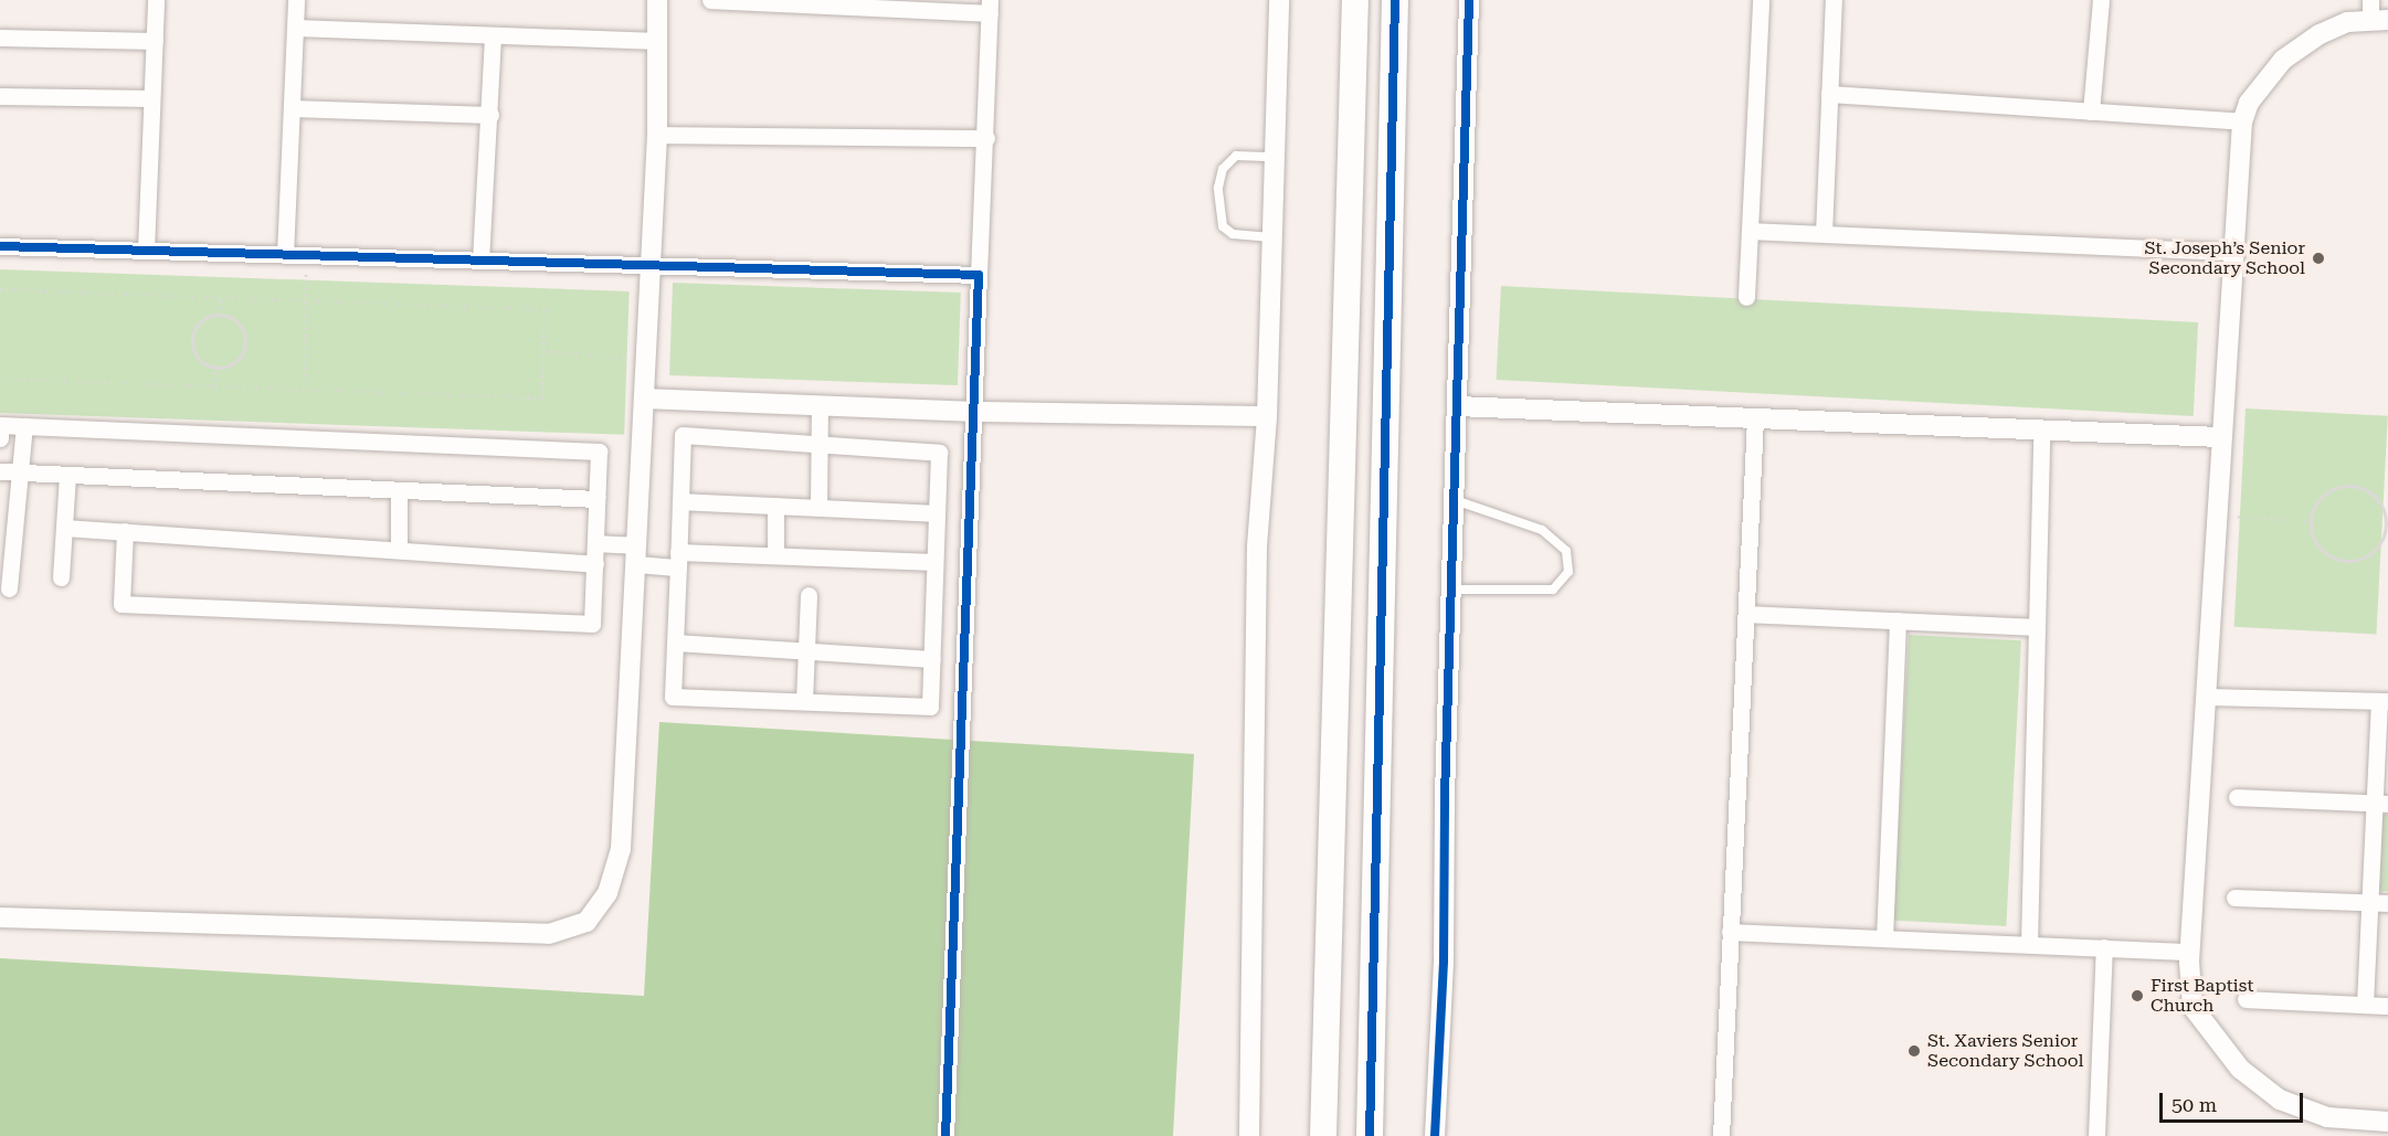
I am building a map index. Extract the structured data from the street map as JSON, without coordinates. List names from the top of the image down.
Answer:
{
  "places": ["St. Joseph’s Senior Secondary School", "First Baptist Church", "St. Xaviers Senior Secondary School"],
  "scale_bar": "50 m"
}
